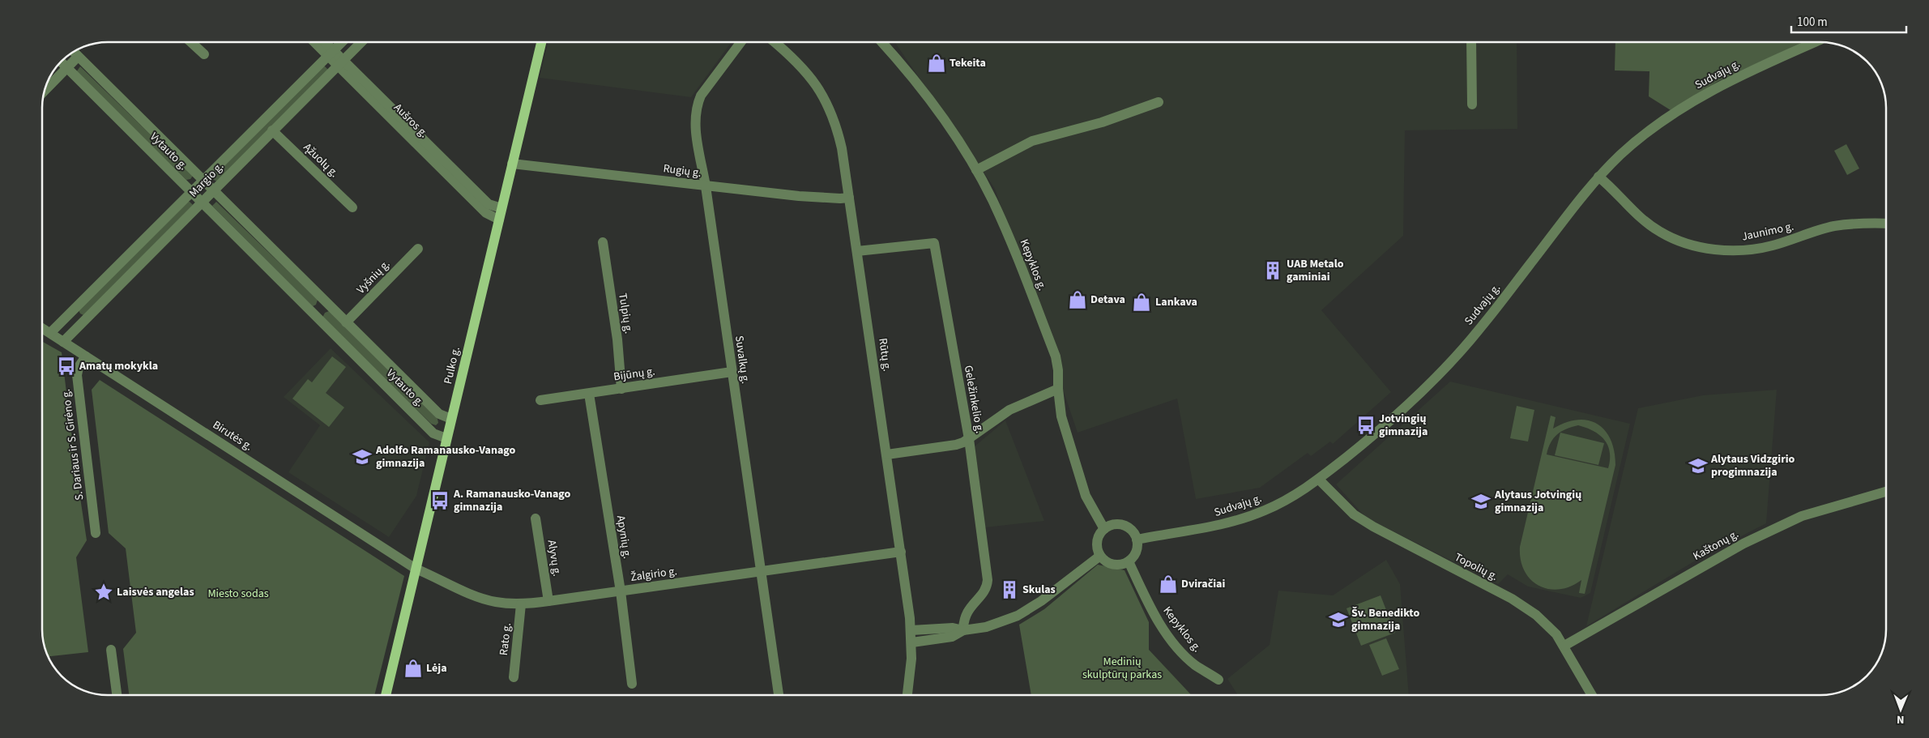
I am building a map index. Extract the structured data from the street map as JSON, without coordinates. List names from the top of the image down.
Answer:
{
  "streets": {
    "main road": ["Pulko g."],
    "street": [
      "Sudvajų g.",
      "Aušros g.",
      "Vytauto g.",
      "Ąžuolų g.",
      "Rugių g.",
      "Margio g.",
      "Jaunimo g.",
      "Kepyklos g.",
      "Vyšnių g.",
      "Tulpių g.",
      "Rūtų g.",
      "Suvalkų g.",
      "Bijūnų g.",
      "Geležinkelio g.",
      "Birutės g.",
      "S. Dariaus ir S. Girėno g.",
      "Apynių g.",
      "Kaštonų g.",
      "Alyvų g.",
      "Topolių g.",
      "Žalgirio g.",
      "Rato g."
    ]
  },
  "crossings": [
    ["Sudvajų g.", "Jaunimo g."],
    ["Sudvajų g.", "Kepyklos g."],
    ["Sudvajų g.", "Topolių g."],
    ["Aušros g.", "Margio g."],
    ["Aušros g.", "Pulko g."],
    ["Vytauto g.", "Margio g."],
    ["Vytauto g.", "Vyšnių g."],
    ["Vytauto g.", "Pulko g."],
    ["Ąžuolų g.", "Margio g."],
    ["Rugių g.", "Rūtų g."],
    ["Rugių g.", "Suvalkų g."],
    ["Rugių g.", "Pulko g."],
    ["Margio g.", "Birutės g."],
    ["Tulpių g.", "Bijūnų g."],
    ["Rūtų g.", "Geležinkelio g."],
    ["Rūtų g.", "Žalgirio g."],
    ["Suvalkų g.", "Bijūnų g."],
    ["Suvalkų g.", "Žalgirio g."],
    ["Pulko g.", "Birutės g."],
    ["Pulko g.", "Žalgirio g."],
    ["Bijūnų g.", "Apynių g."],
    ["Birutės g.", "S. Dariaus ir S. Girėno g."],
    ["Birutės g.", "Žalgirio g."],
    ["Apynių g.", "Žalgirio g."],
    ["Kaštonų g.", "Topolių g."],
    ["Alyvų g.", "Žalgirio g."],
    ["Žalgirio g.", "Rato g."]
  ],
  "parks": ["Miesto sodas", "Medinių skulptūrų parkas"],
  "places": {
    "shop": [
      "Tekeita",
      "Detava",
      "Lankava",
      "Dviračiai",
      "Lėja"
    ],
    "building": ["UAB Metalo gaminiai", "Skulas"],
    "bus stop": ["Amatų mokykla", "Jotvingių gimnazija", "A. Ramanausko-Vanago gimnazija"],
    "school or university": [
      "Adolfo Ramanausko-Vanago gimnazija",
      "Alytaus Vidzgirio progimnazija",
      "Alytaus Jotvingių gimnazija",
      "Šv. Benedikto gimnazija"
    ],
    "place": ["Laisvės angelas"]
  },
  "scale_bar": "100 m",
  "north": "bottom"
}
